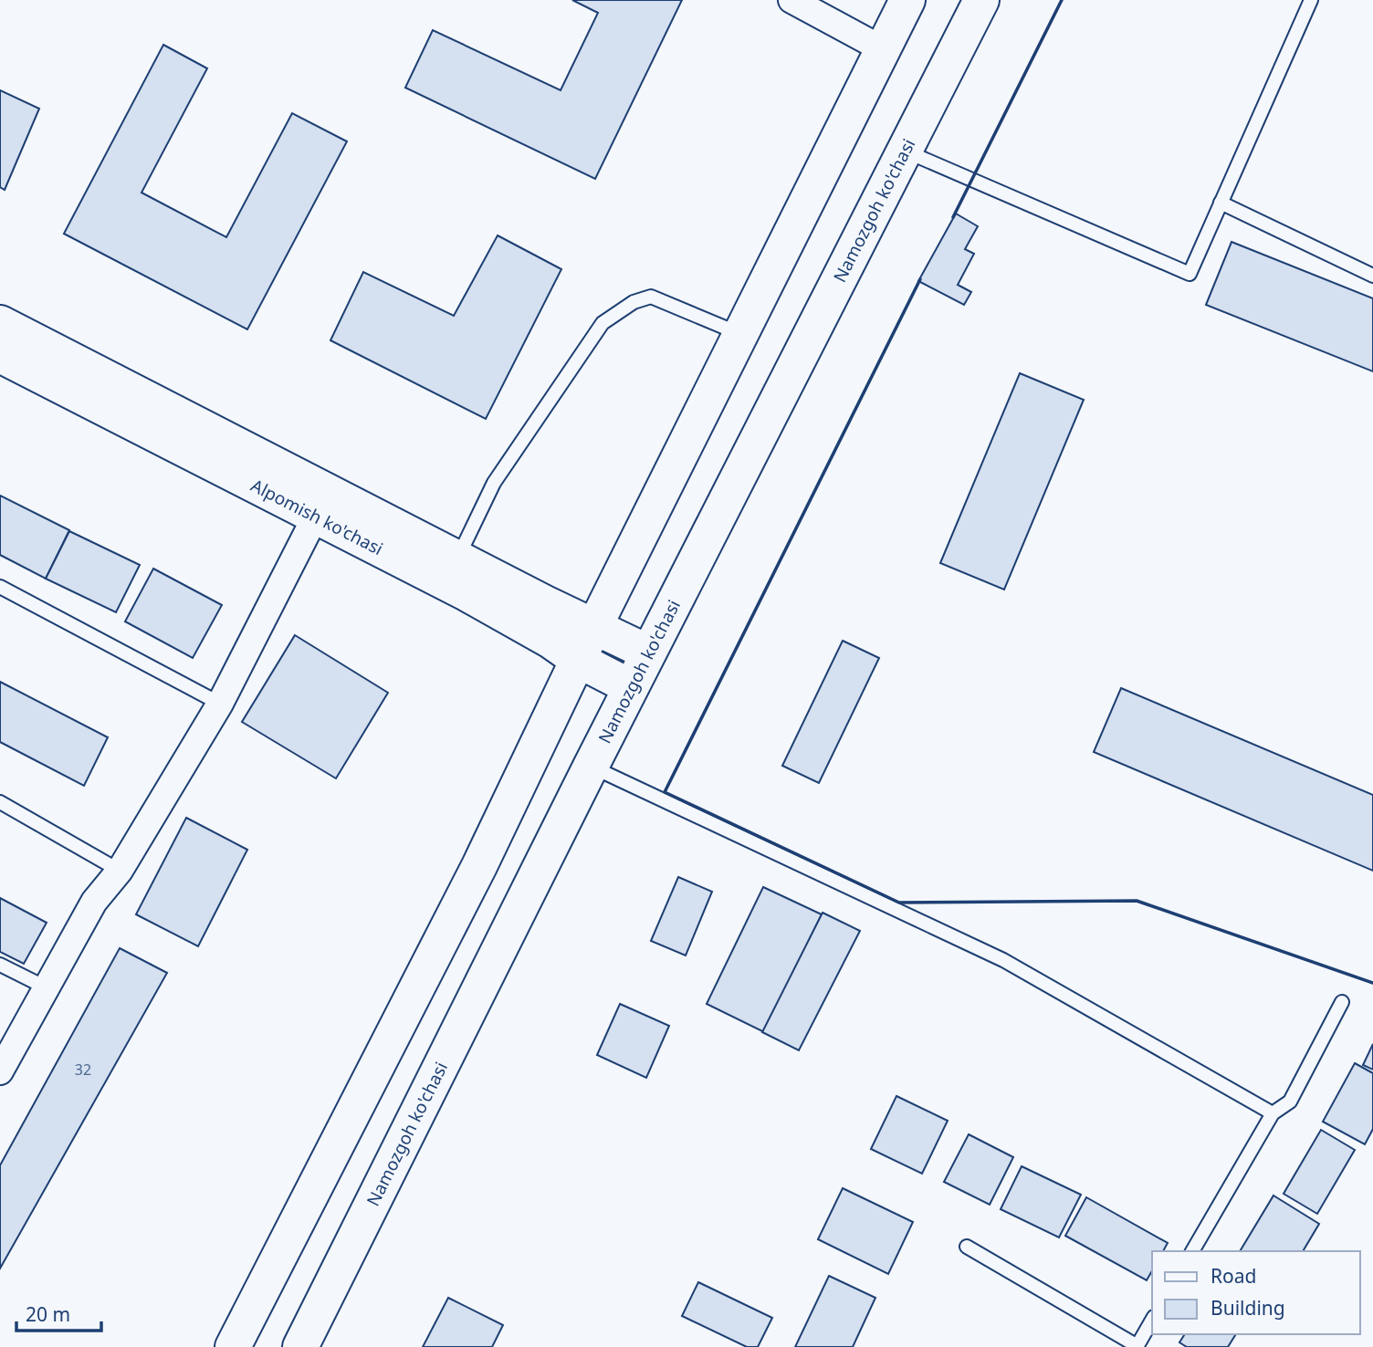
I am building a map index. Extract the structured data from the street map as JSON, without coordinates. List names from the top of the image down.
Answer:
{
  "streets": {
    "main road": ["Namozgoh ko'chasi", "Alpomish ko'chasi"]
  },
  "crossings": [
    ["Namozgoh ko'chasi", "Alpomish ko'chasi"]
  ],
  "house_numbers": ["32"],
  "legend": ["Road", "Building"],
  "scale_bar": "20 m"
}
